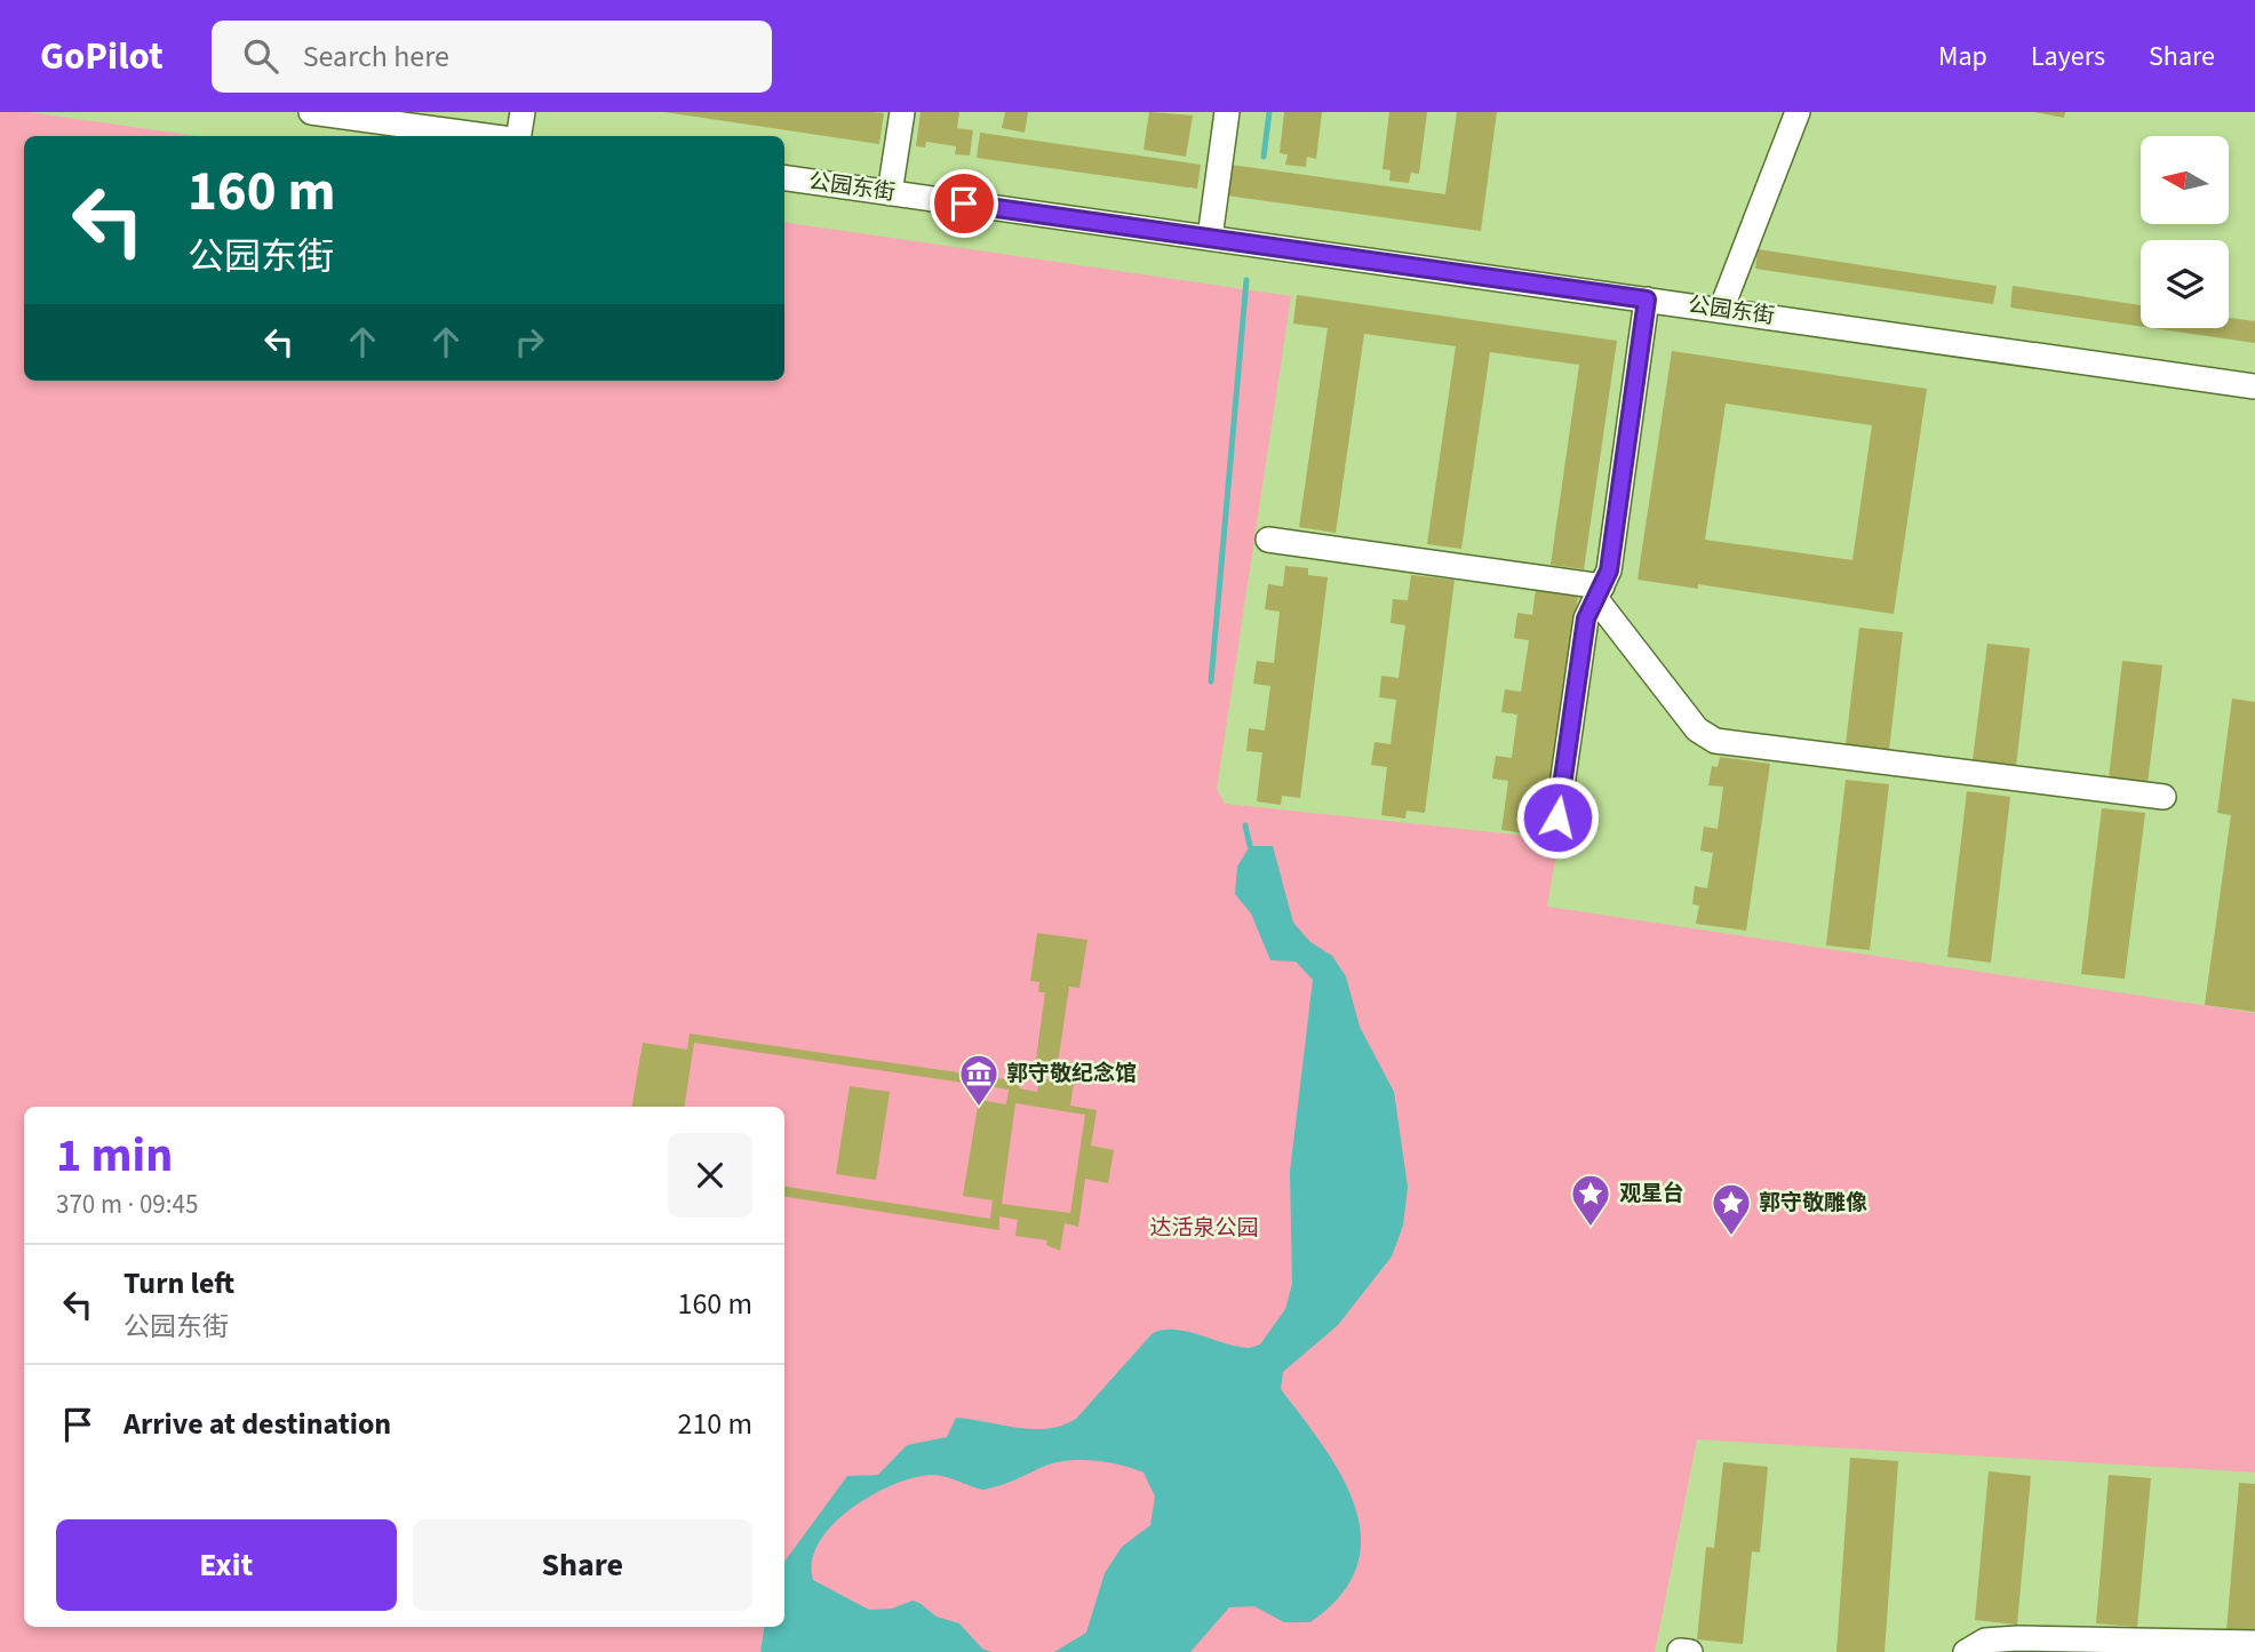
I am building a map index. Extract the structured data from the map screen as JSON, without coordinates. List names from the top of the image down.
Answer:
{
  "streets": {
    "street": ["公园东街"]
  },
  "parks": ["达活泉公园"],
  "places": {
    "museum": ["郭守敬纪念馆"],
    "place": ["观星台", "郭守敬雕像"]
  },
  "north": "left",
  "page": {
    "header": "GoPilot",
    "search": "Search here",
    "nav": ["Map", "Layers", "Share"],
    "turn": ["160 m", "公园东街"],
    "heading": ["1 min", "370 m · 09:45"],
    "list": [
      {
        "name": "Turn left",
        "note": "公园东街",
        "value": "160 m"
      },
      {
        "name": "Arrive at destination",
        "value": "210 m"
      }
    ],
    "buttons": ["Exit", "Share"]
  }
}
